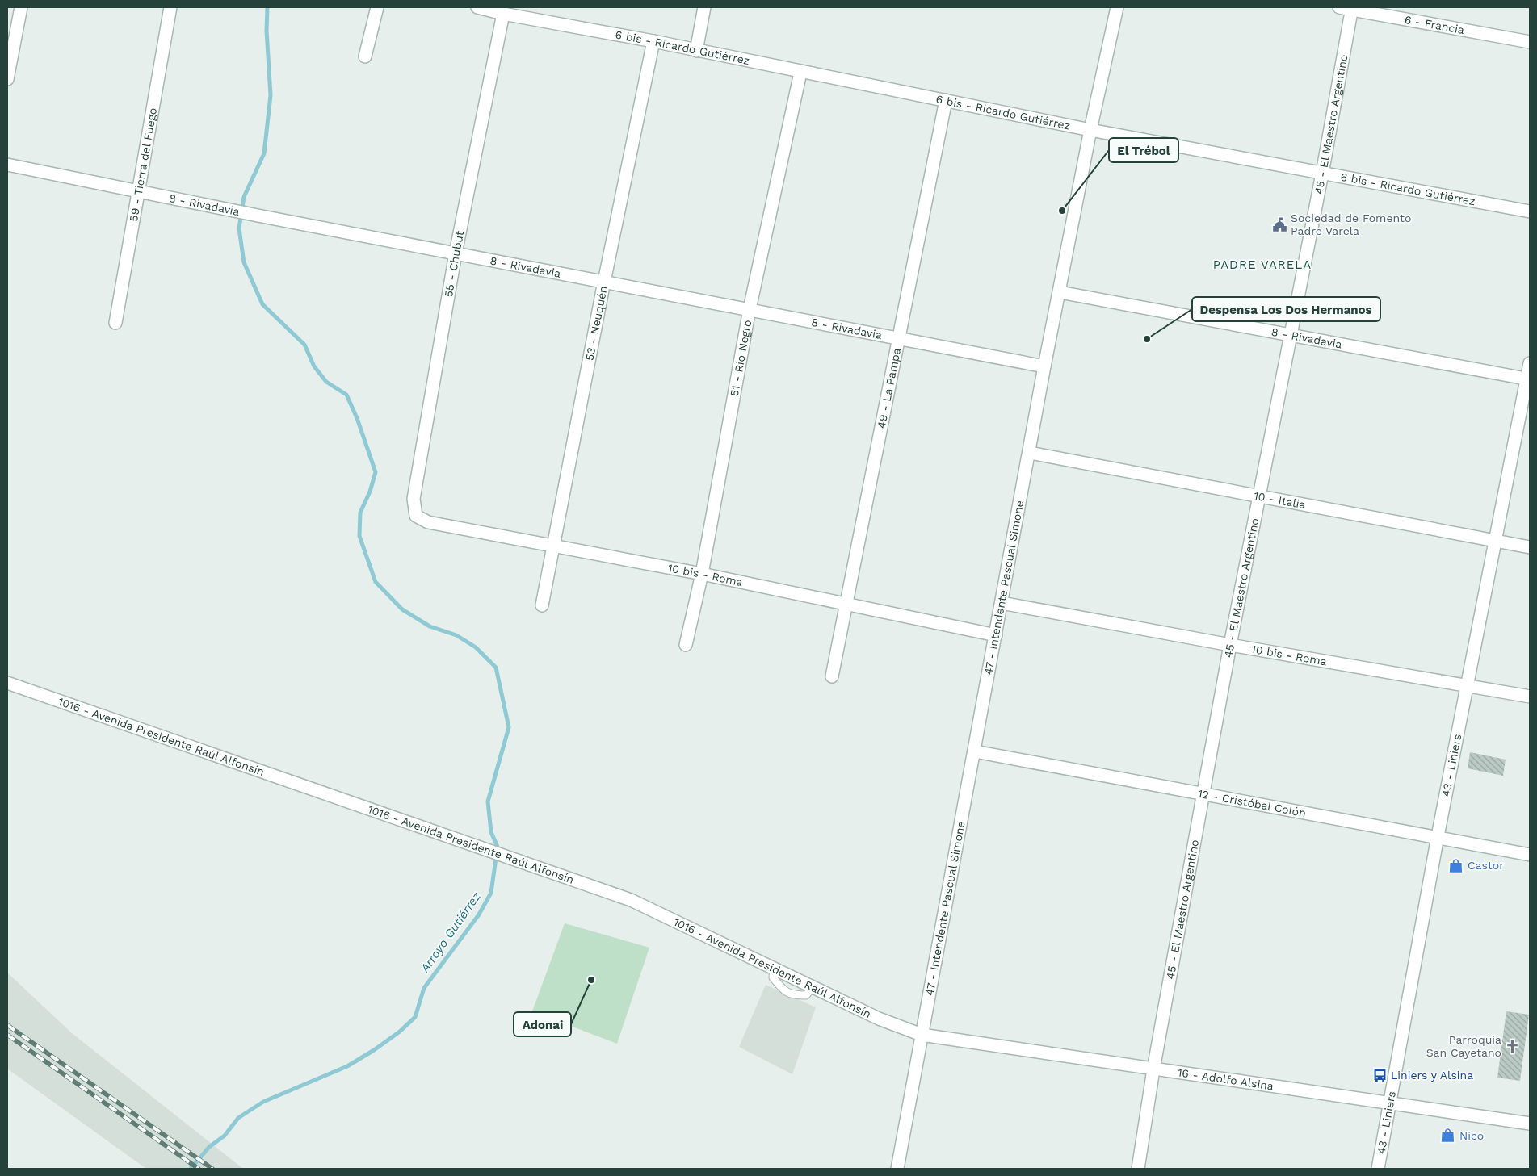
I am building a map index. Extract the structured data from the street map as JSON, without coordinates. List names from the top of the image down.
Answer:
{
  "streets": {
    "street": [
      "6 - Francia",
      "6 bis - Ricardo Gutiérrez",
      "45 - El Maestro Argentino",
      "59 - Tierra del Fuego",
      "8 - Rivadavia",
      "55 - Chubut",
      "53 - Neuquén",
      "51 - Río Negro",
      "49 - La Pampa",
      "10 - Italia",
      "10 bis - Roma",
      "47 - Intendente Pascual Simone",
      "1016 - Avenida Presidente Raúl Alfonsín",
      "43 - Liniers",
      "12 - Cristóbal Colón",
      "16 - Adolfo Alsina"
    ]
  },
  "crossings": [
    ["6 - Francia", "45 - El Maestro Argentino"],
    ["6 bis - Ricardo Gutiérrez", "45 - El Maestro Argentino"],
    ["6 bis - Ricardo Gutiérrez", "55 - Chubut"],
    ["6 bis - Ricardo Gutiérrez", "53 - Neuquén"],
    ["6 bis - Ricardo Gutiérrez", "51 - Río Negro"],
    ["6 bis - Ricardo Gutiérrez", "49 - La Pampa"],
    ["6 bis - Ricardo Gutiérrez", "47 - Intendente Pascual Simone"],
    ["45 - El Maestro Argentino", "8 - Rivadavia"],
    ["45 - El Maestro Argentino", "10 - Italia"],
    ["45 - El Maestro Argentino", "10 bis - Roma"],
    ["45 - El Maestro Argentino", "12 - Cristóbal Colón"],
    ["45 - El Maestro Argentino", "16 - Adolfo Alsina"],
    ["59 - Tierra del Fuego", "8 - Rivadavia"],
    ["8 - Rivadavia", "55 - Chubut"],
    ["8 - Rivadavia", "53 - Neuquén"],
    ["8 - Rivadavia", "51 - Río Negro"],
    ["8 - Rivadavia", "49 - La Pampa"],
    ["8 - Rivadavia", "47 - Intendente Pascual Simone"],
    ["8 - Rivadavia", "43 - Liniers"],
    ["55 - Chubut", "10 bis - Roma"],
    ["53 - Neuquén", "10 bis - Roma"],
    ["51 - Río Negro", "10 bis - Roma"],
    ["49 - La Pampa", "10 bis - Roma"],
    ["10 - Italia", "47 - Intendente Pascual Simone"],
    ["10 - Italia", "43 - Liniers"],
    ["10 bis - Roma", "47 - Intendente Pascual Simone"],
    ["10 bis - Roma", "43 - Liniers"],
    ["47 - Intendente Pascual Simone", "1016 - Avenida Presidente Raúl Alfonsín"],
    ["47 - Intendente Pascual Simone", "12 - Cristóbal Colón"],
    ["47 - Intendente Pascual Simone", "16 - Adolfo Alsina"],
    ["1016 - Avenida Presidente Raúl Alfonsín", "16 - Adolfo Alsina"],
    ["43 - Liniers", "12 - Cristóbal Colón"],
    ["43 - Liniers", "16 - Adolfo Alsina"]
  ],
  "districts": ["PADRE VARELA"],
  "water": ["Arroyo Gutiérrez"],
  "places": {
    "other": ["El Trébol", "Despensa Los Dos Hermanos", "Adonai"],
    "public building": ["Sociedad de Fomento Padre Varela"],
    "shop": ["Castor", "Nico"],
    "church": ["Parroquia San Cayetano"],
    "bus stop": ["Liniers y Alsina"]
  }
}
